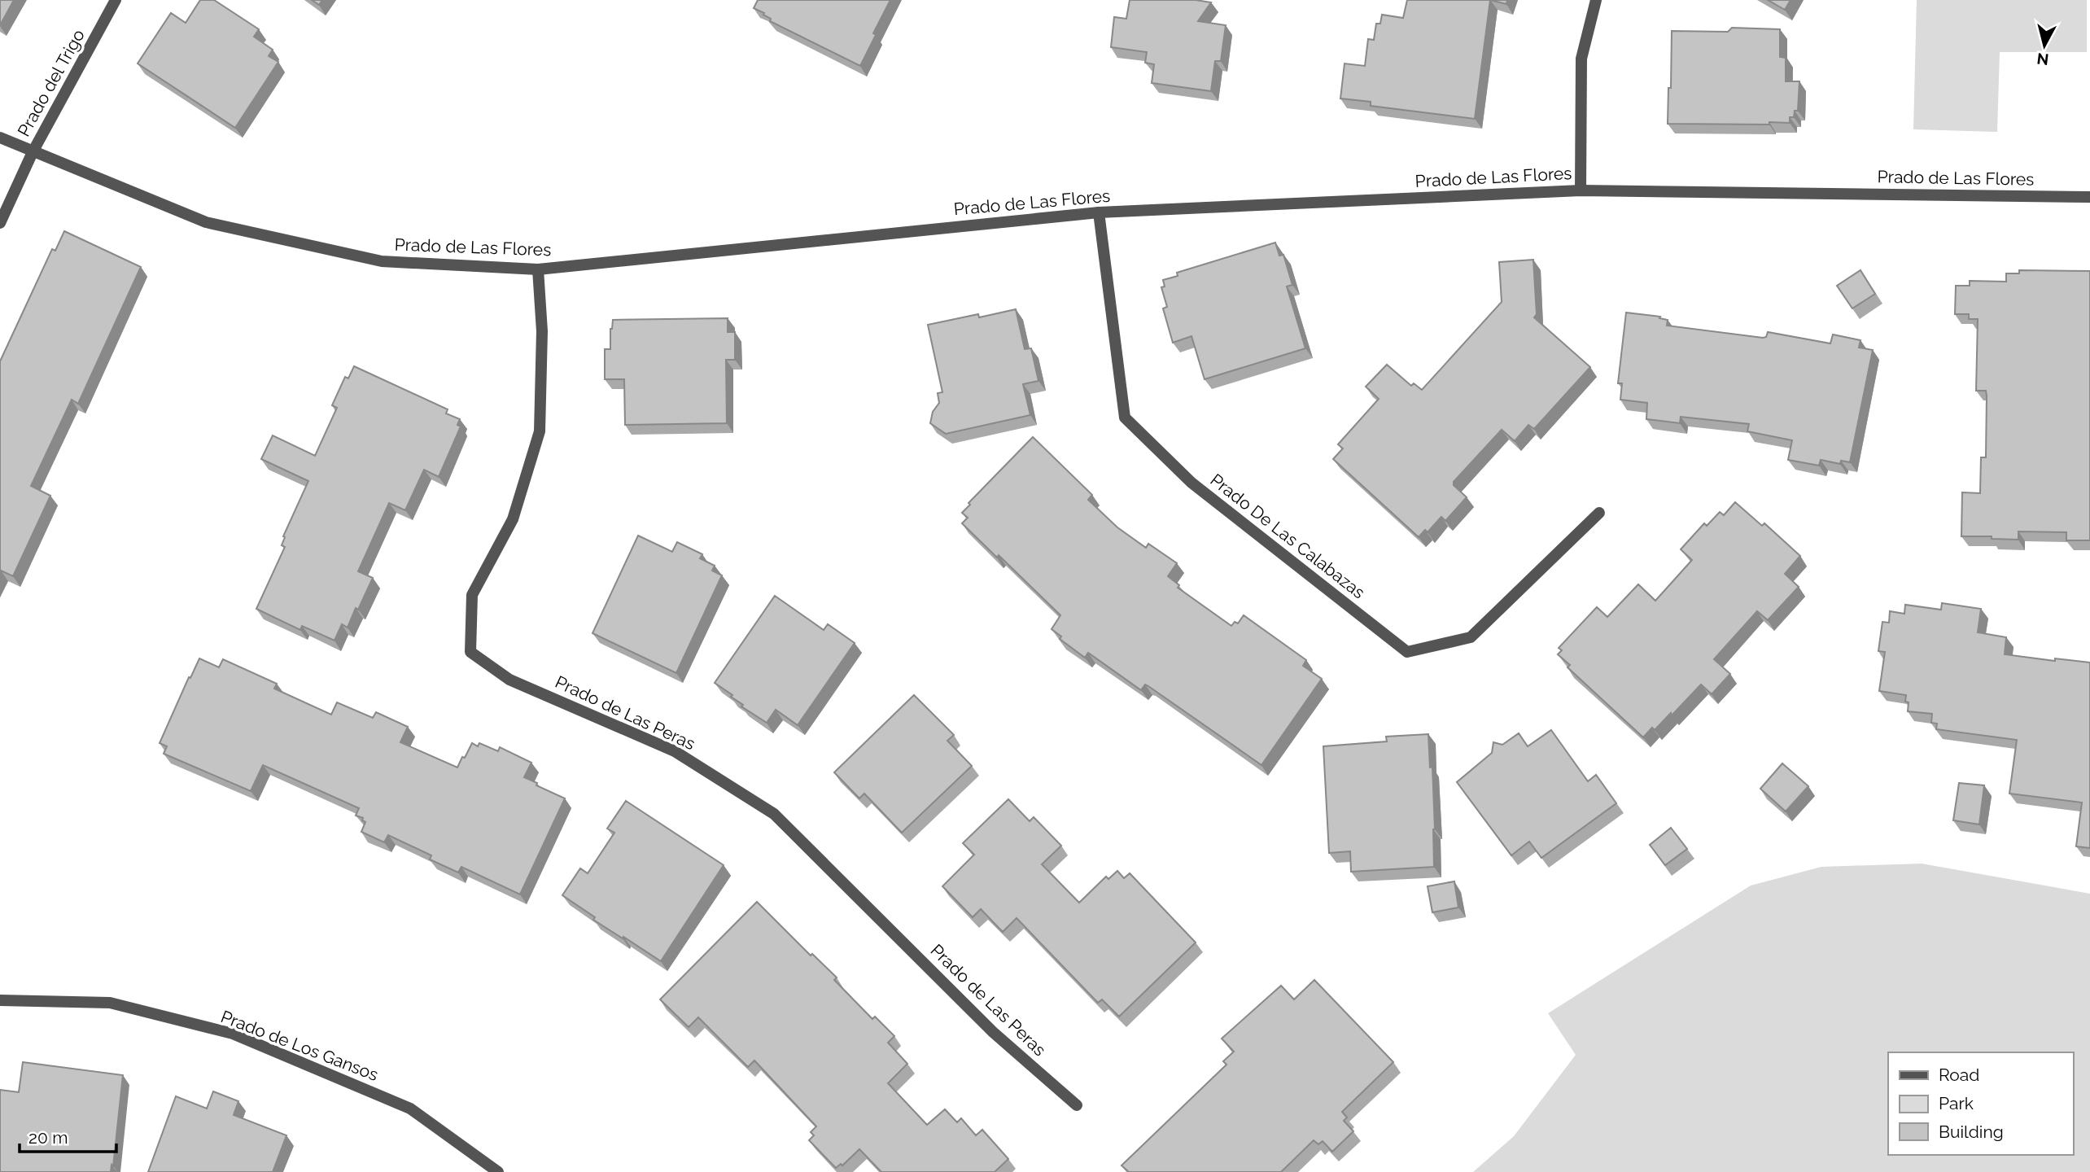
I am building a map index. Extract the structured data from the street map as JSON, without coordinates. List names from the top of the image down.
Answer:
{
  "streets": {
    "street": [
      "Prado del Trigo",
      "Prado de Las Flores",
      "Prado De Las Calabazas",
      "Prado de Las Peras",
      "Prado de Los Gansos"
    ]
  },
  "crossings": [
    ["Prado del Trigo", "Prado de Las Flores"],
    ["Prado de Las Flores", "Prado De Las Calabazas"],
    ["Prado de Las Flores", "Prado de Las Peras"]
  ],
  "legend": ["Road", "Park", "Building"],
  "scale_bar": "20 m",
  "north": "bottom"
}
